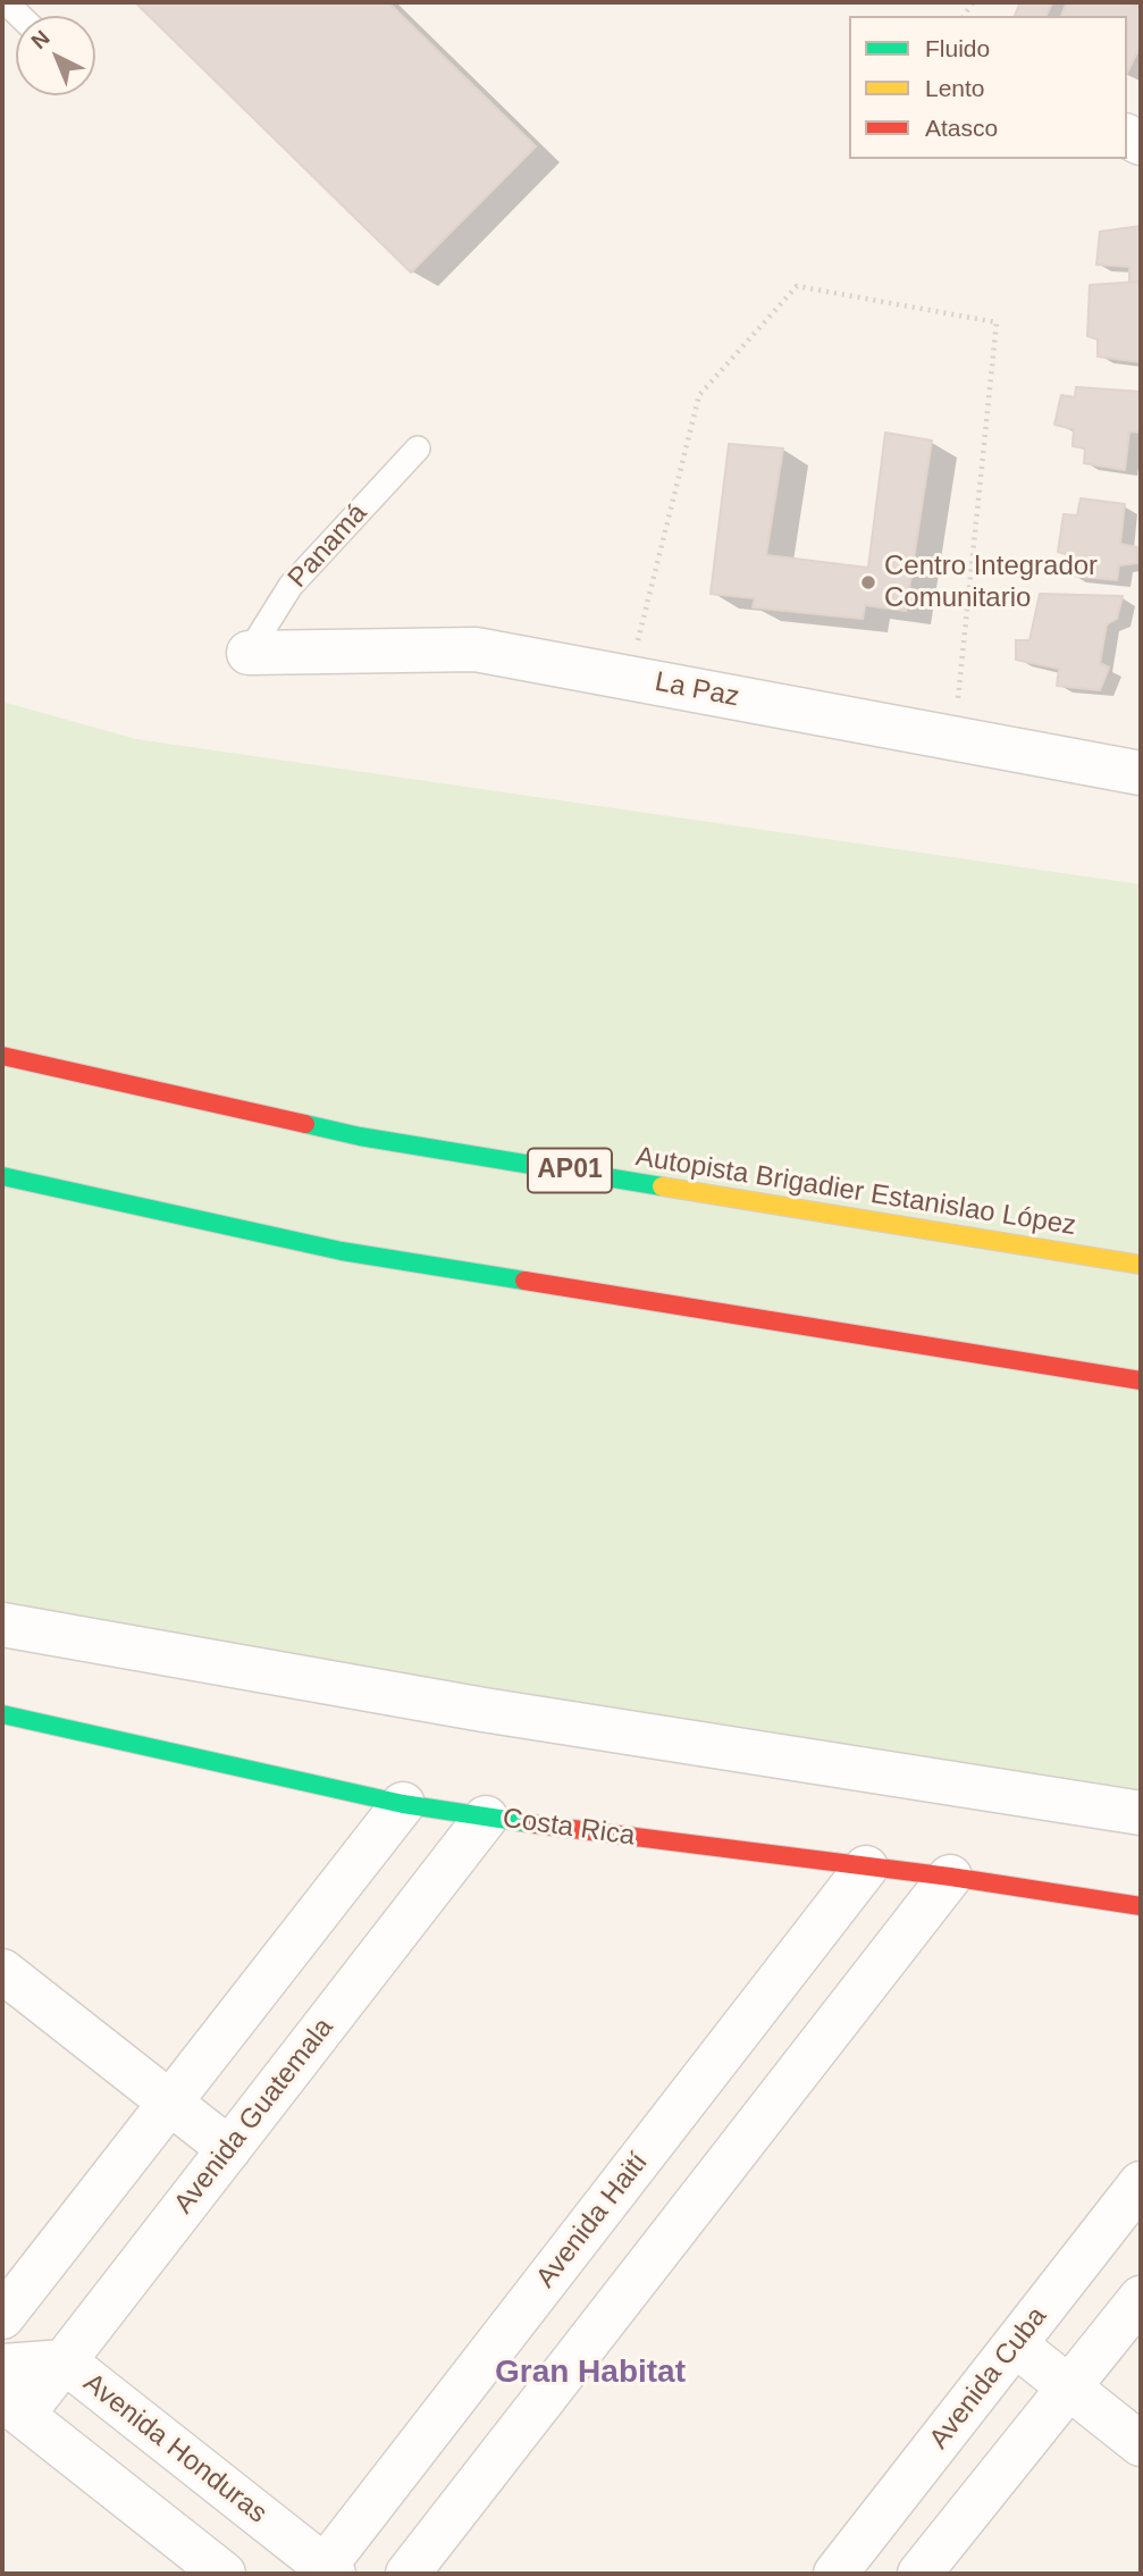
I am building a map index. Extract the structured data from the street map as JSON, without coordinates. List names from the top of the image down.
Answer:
{
  "streets": {
    "main road": ["AP01", "Autopista Brigadier Estanislao López", "Costa Rica"],
    "street": [
      "La Paz",
      "Avenida Guatemala",
      "Avenida Haití",
      "Avenida Cuba",
      "Avenida Honduras"
    ],
    "lane": ["Panamá"]
  },
  "crossings": [
    ["Panamá", "La Paz"],
    ["Costa Rica", "Avenida Guatemala"],
    ["Costa Rica", "Avenida Haití"],
    ["Avenida Guatemala", "Avenida Honduras"],
    ["Avenida Haití", "Avenida Honduras"]
  ],
  "districts": ["Gran Habitat"],
  "places": ["Centro Integrador Comunitario"],
  "legend": ["Fluido", "Lento", "Atasco"],
  "north": "top left"
}
